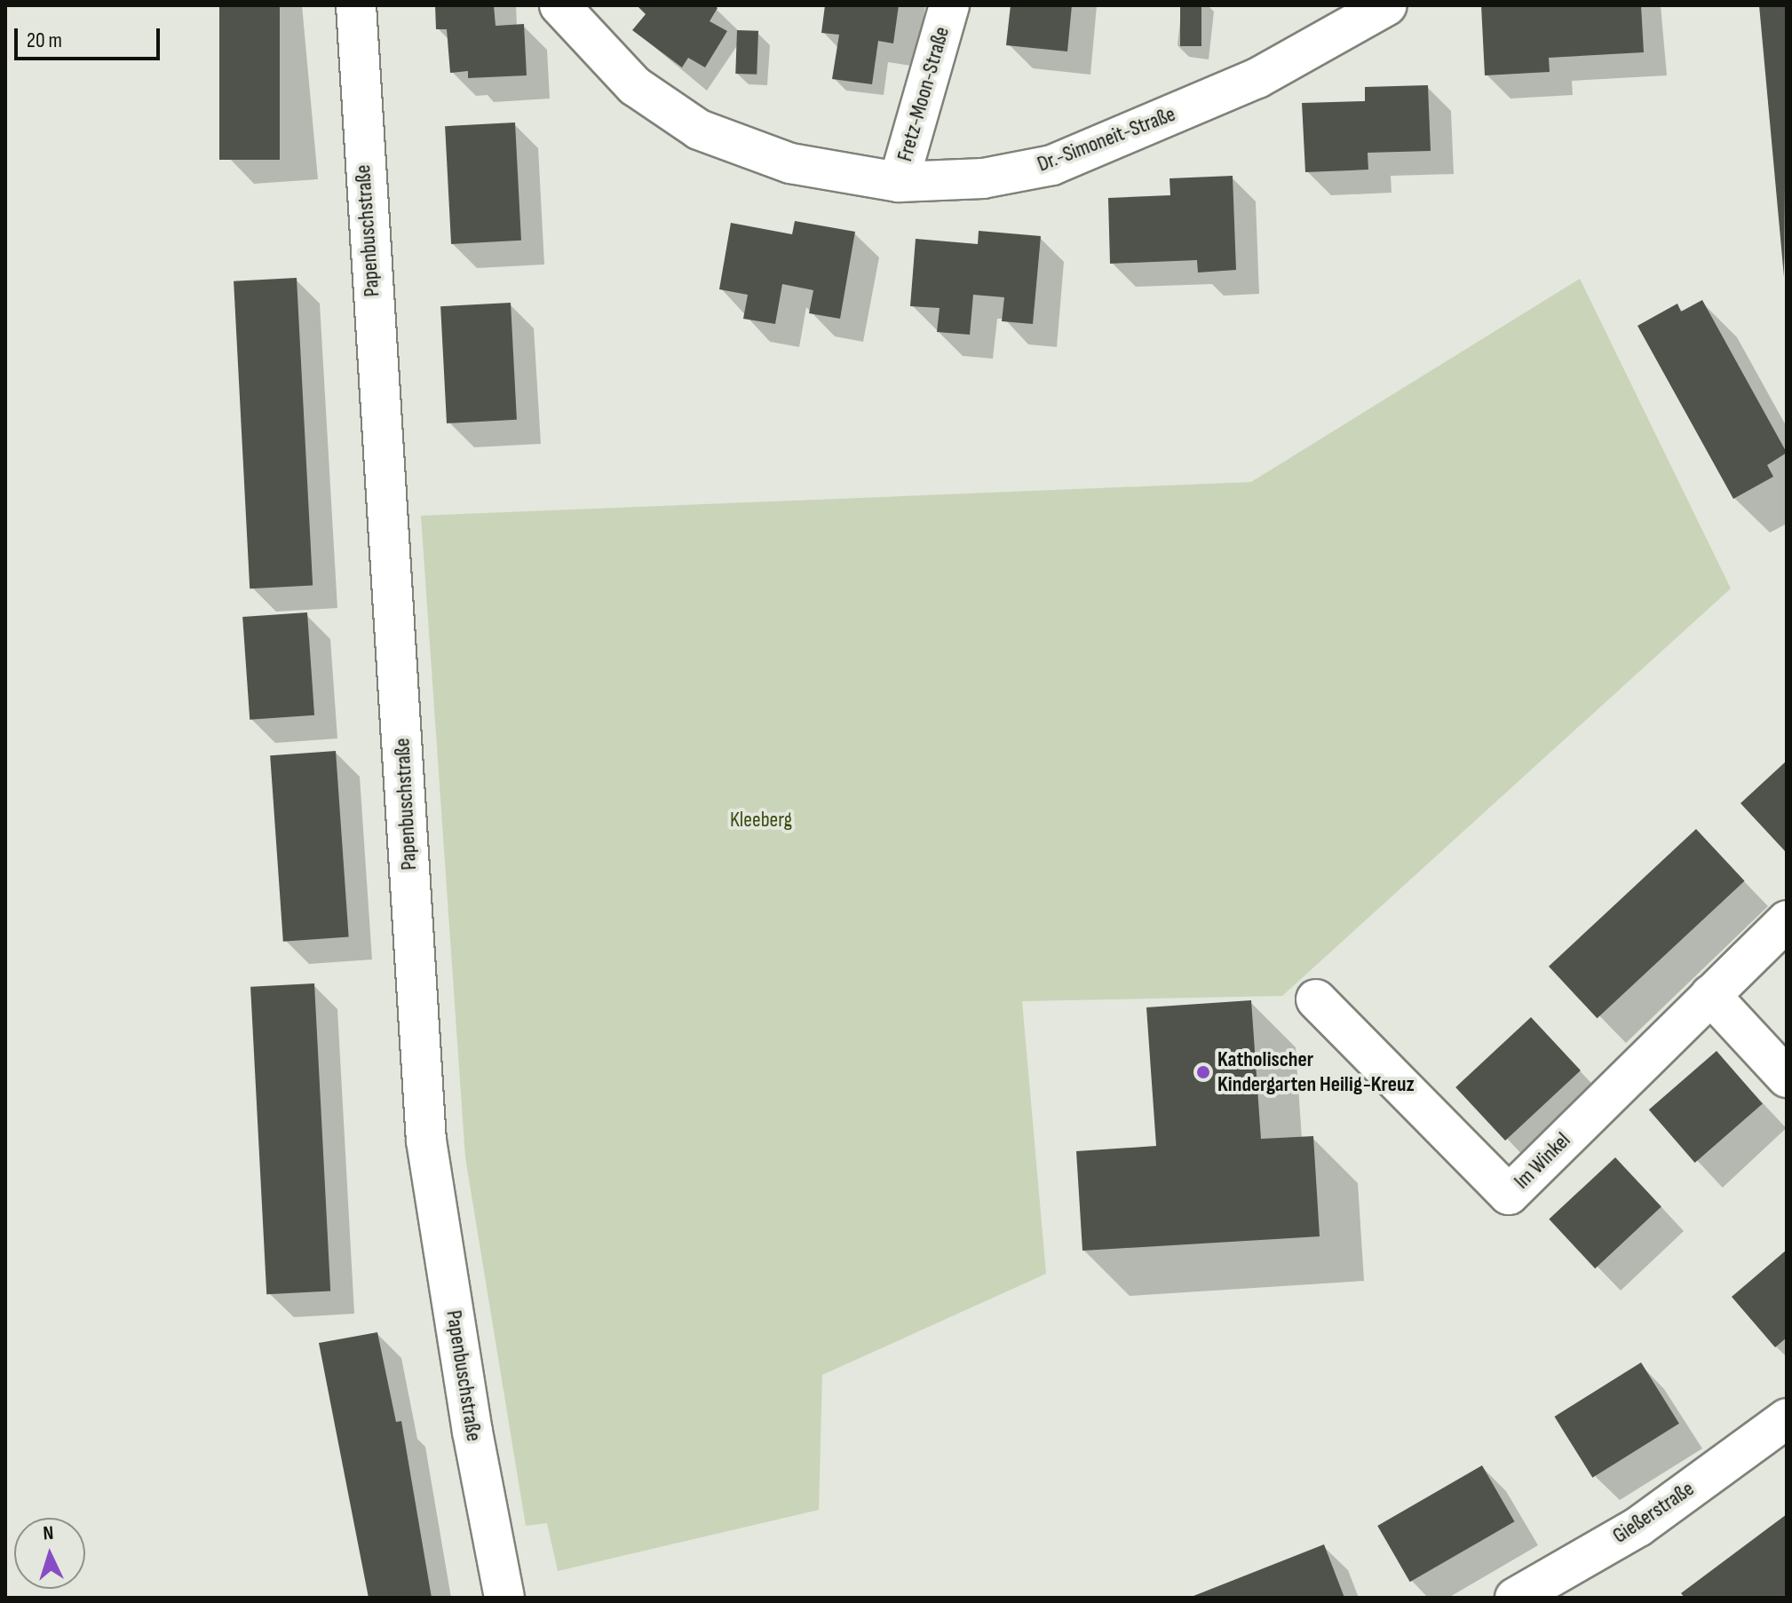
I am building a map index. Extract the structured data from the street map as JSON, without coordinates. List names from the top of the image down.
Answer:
{
  "streets": {
    "street": [
      "Fretz-Moon-Straße",
      "Dr.-Simoneit-Straße",
      "Papenbuschstraße",
      "Im Winkel",
      "Gießerstraße"
    ]
  },
  "crossings": [
    ["Fretz-Moon-Straße", "Dr.-Simoneit-Straße"]
  ],
  "parks": ["Kleeberg"],
  "places": ["Katholischer Kindergarten Heilig-Kreuz"],
  "scale_bar": "20 m",
  "north": "top"
}
